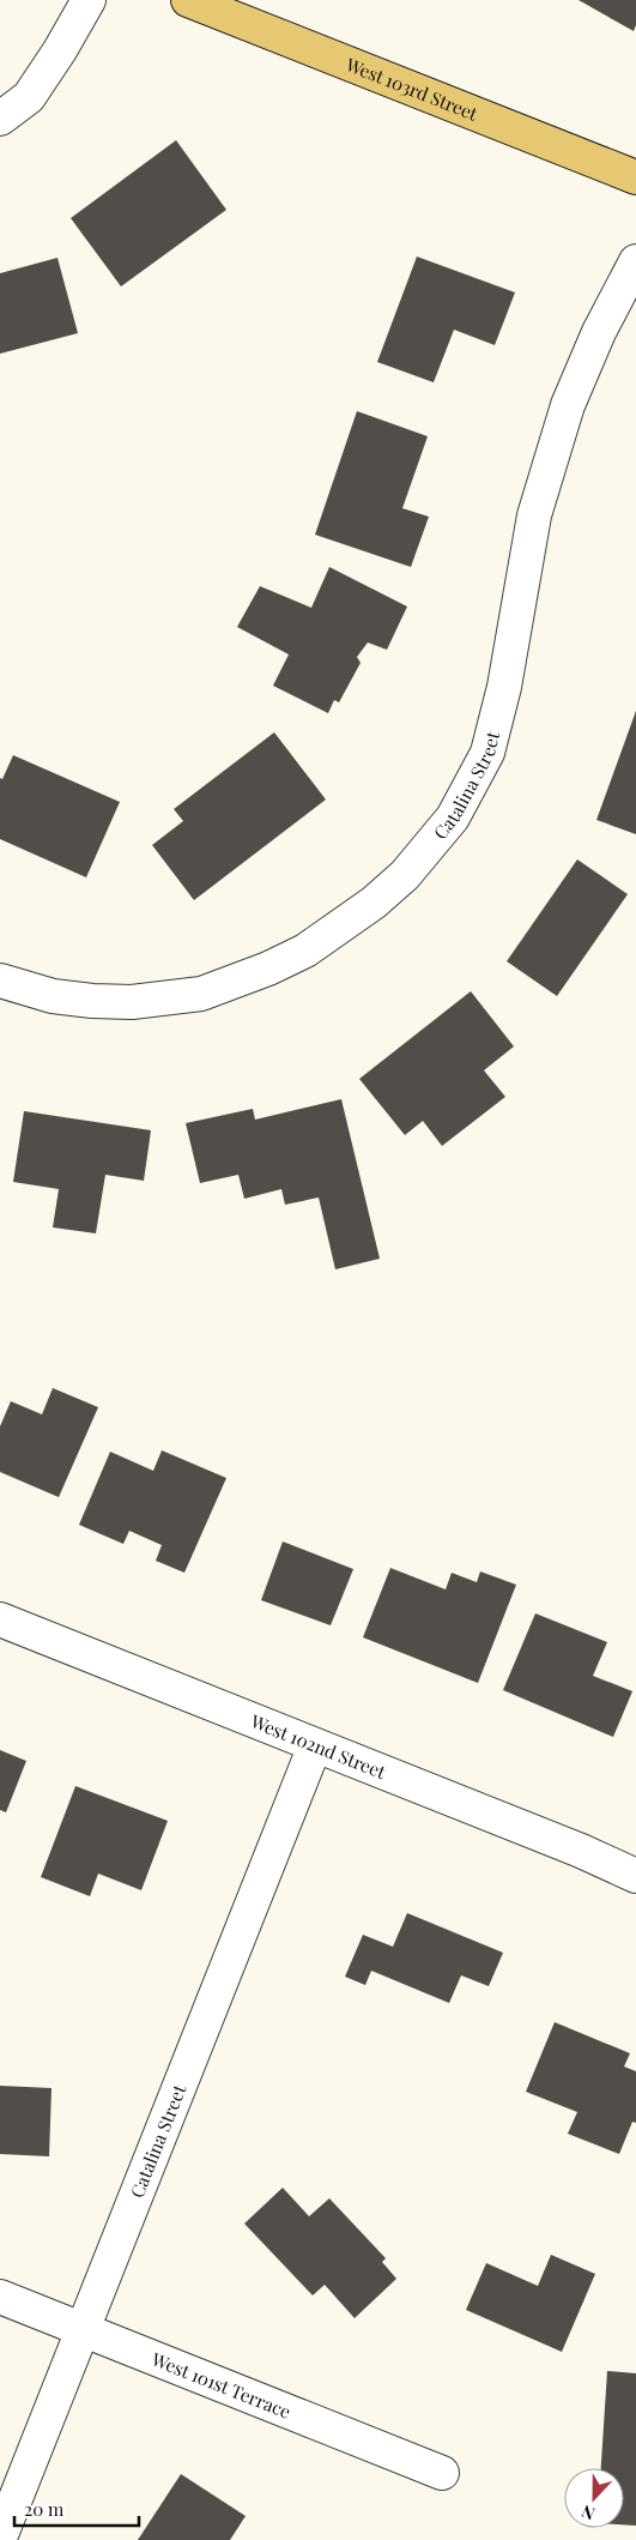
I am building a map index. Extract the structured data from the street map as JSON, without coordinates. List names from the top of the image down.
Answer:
{
  "streets": {
    "main road": ["West 103rd Street"],
    "street": ["Catalina Street", "West 102nd Street", "West 101st Terrace"]
  },
  "crossings": [
    ["Catalina Street", "West 102nd Street"],
    ["Catalina Street", "West 101st Terrace"]
  ],
  "scale_bar": "20 m",
  "north": "bottom"
}
